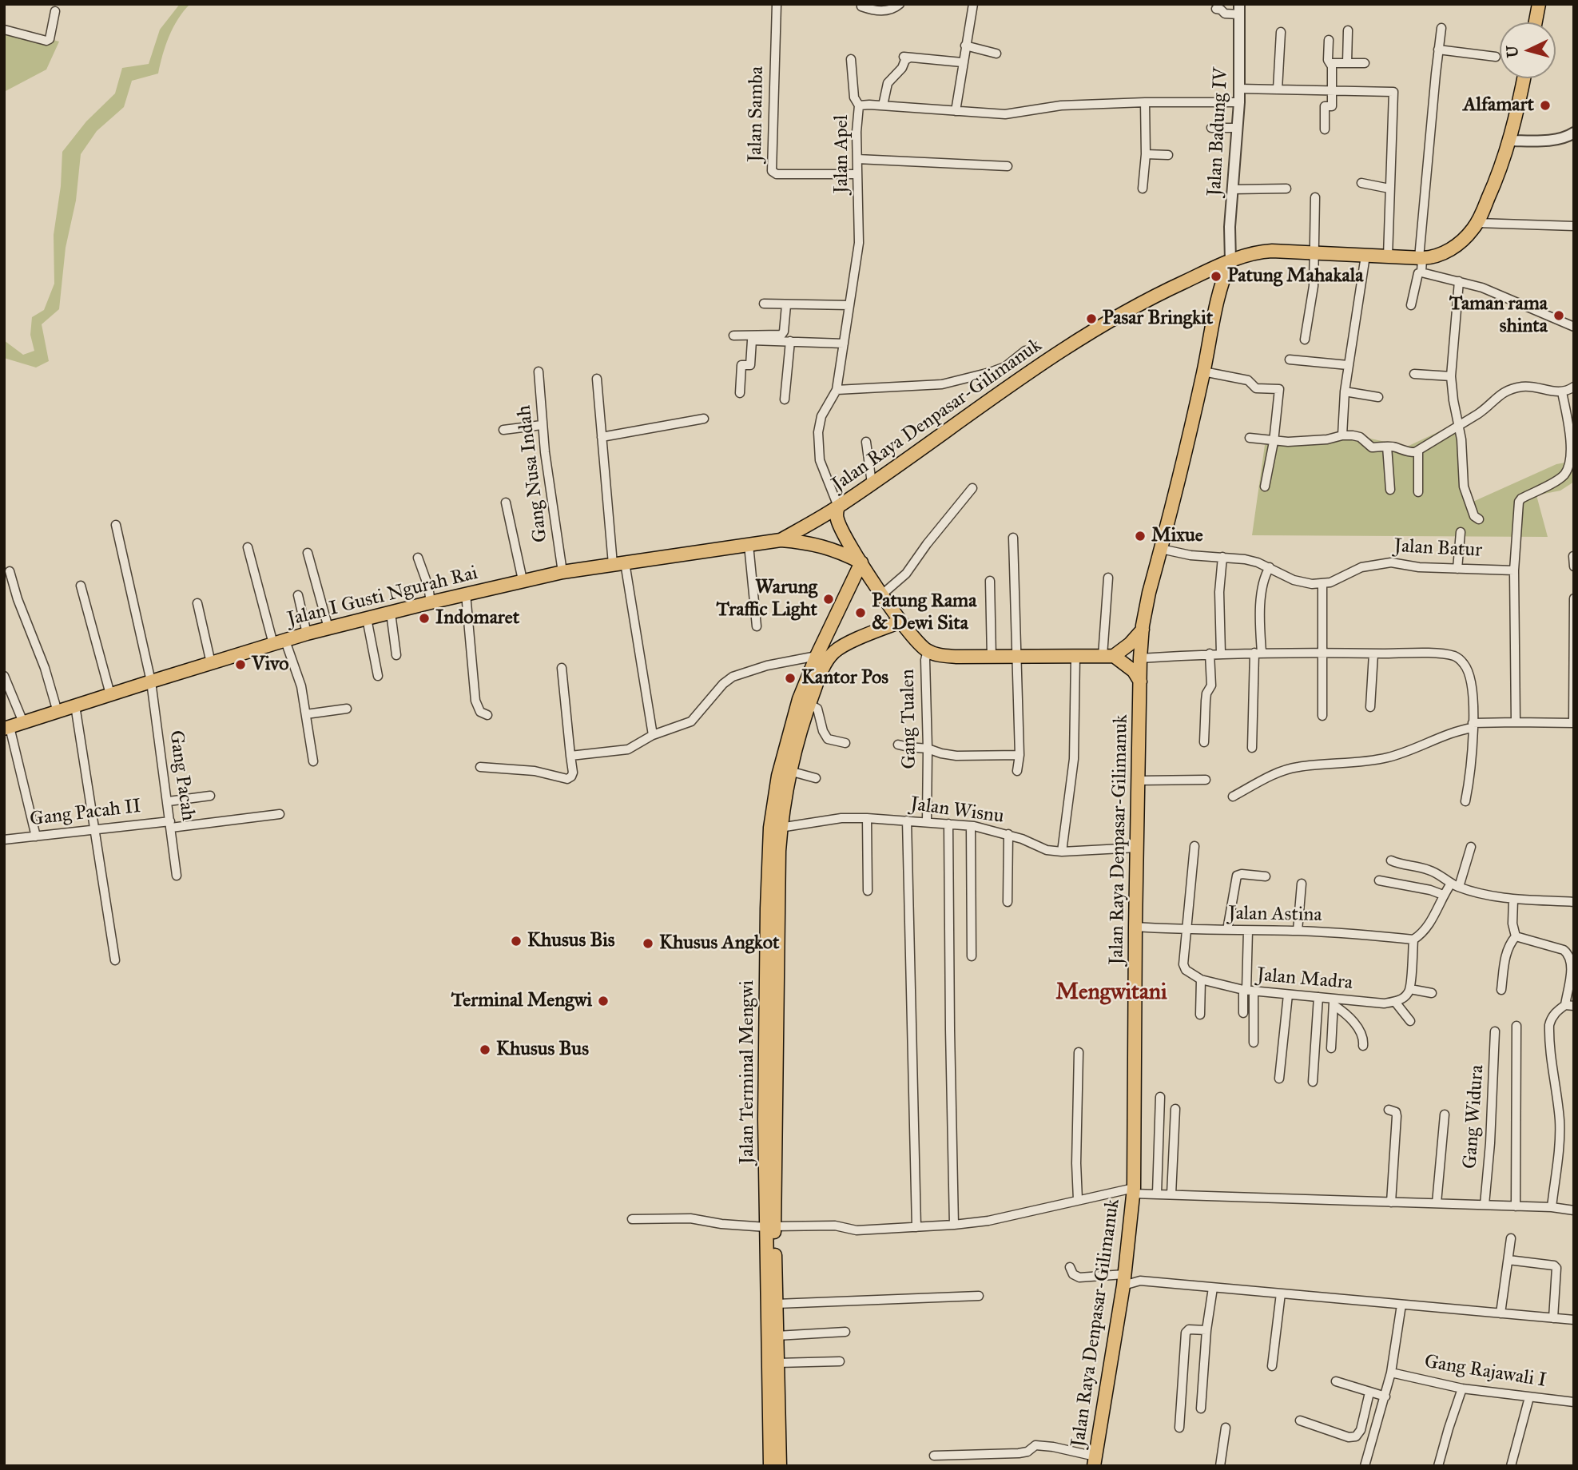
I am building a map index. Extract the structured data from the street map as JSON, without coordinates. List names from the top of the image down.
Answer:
{
  "streets": {
    "highway": ["Jalan Raya Denpasar-Gilimanuk", "Jalan I Gusti Ngurah Rai", "Jalan Terminal Mengwi"],
    "street": [
      "Jalan Samba",
      "Jalan Badung IV",
      "Jalan Apel",
      "Gang Nusa Indah",
      "Jalan Batur",
      "Gang Tualen",
      "Gang Pacah",
      "Jalan Wisnu",
      "Gang Pacah II",
      "Jalan Astina",
      "Jalan Madra",
      "Gang Widura",
      "Gang Rajawali I"
    ]
  },
  "crossings": [
    ["Jalan Samba", "Jalan Apel"],
    ["Jalan Badung IV", "Jalan Apel"],
    ["Jalan Badung IV", "Jalan Raya Denpasar-Gilimanuk"],
    ["Jalan Apel", "Jalan Raya Denpasar-Gilimanuk"],
    ["Jalan Raya Denpasar-Gilimanuk", "Jalan Batur"],
    ["Jalan Raya Denpasar-Gilimanuk", "Gang Tualen"],
    ["Jalan Raya Denpasar-Gilimanuk", "Jalan Wisnu"],
    ["Jalan Raya Denpasar-Gilimanuk", "Jalan Astina"],
    ["Jalan Raya Denpasar-Gilimanuk", "Jalan Terminal Mengwi"],
    ["Gang Nusa Indah", "Jalan I Gusti Ngurah Rai"],
    ["Jalan I Gusti Ngurah Rai", "Gang Pacah"],
    ["Gang Tualen", "Jalan Wisnu"],
    ["Gang Pacah", "Gang Pacah II"],
    ["Jalan Wisnu", "Jalan Terminal Mengwi"]
  ],
  "districts": ["Mengwitani"],
  "places": [
    "Alfamart",
    "Patung Mahakala",
    "Taman rama shinta",
    "Pasar Bringkit",
    "Mixue",
    "Warung Traffic Light",
    "Patung Rama & Dewi Sita",
    "Indomaret",
    "Vivo",
    "Kantor Pos",
    "Khusus Bis",
    "Khusus Angkot",
    "Terminal Mengwi",
    "Khusus Bus"
  ],
  "north": "left"
}
